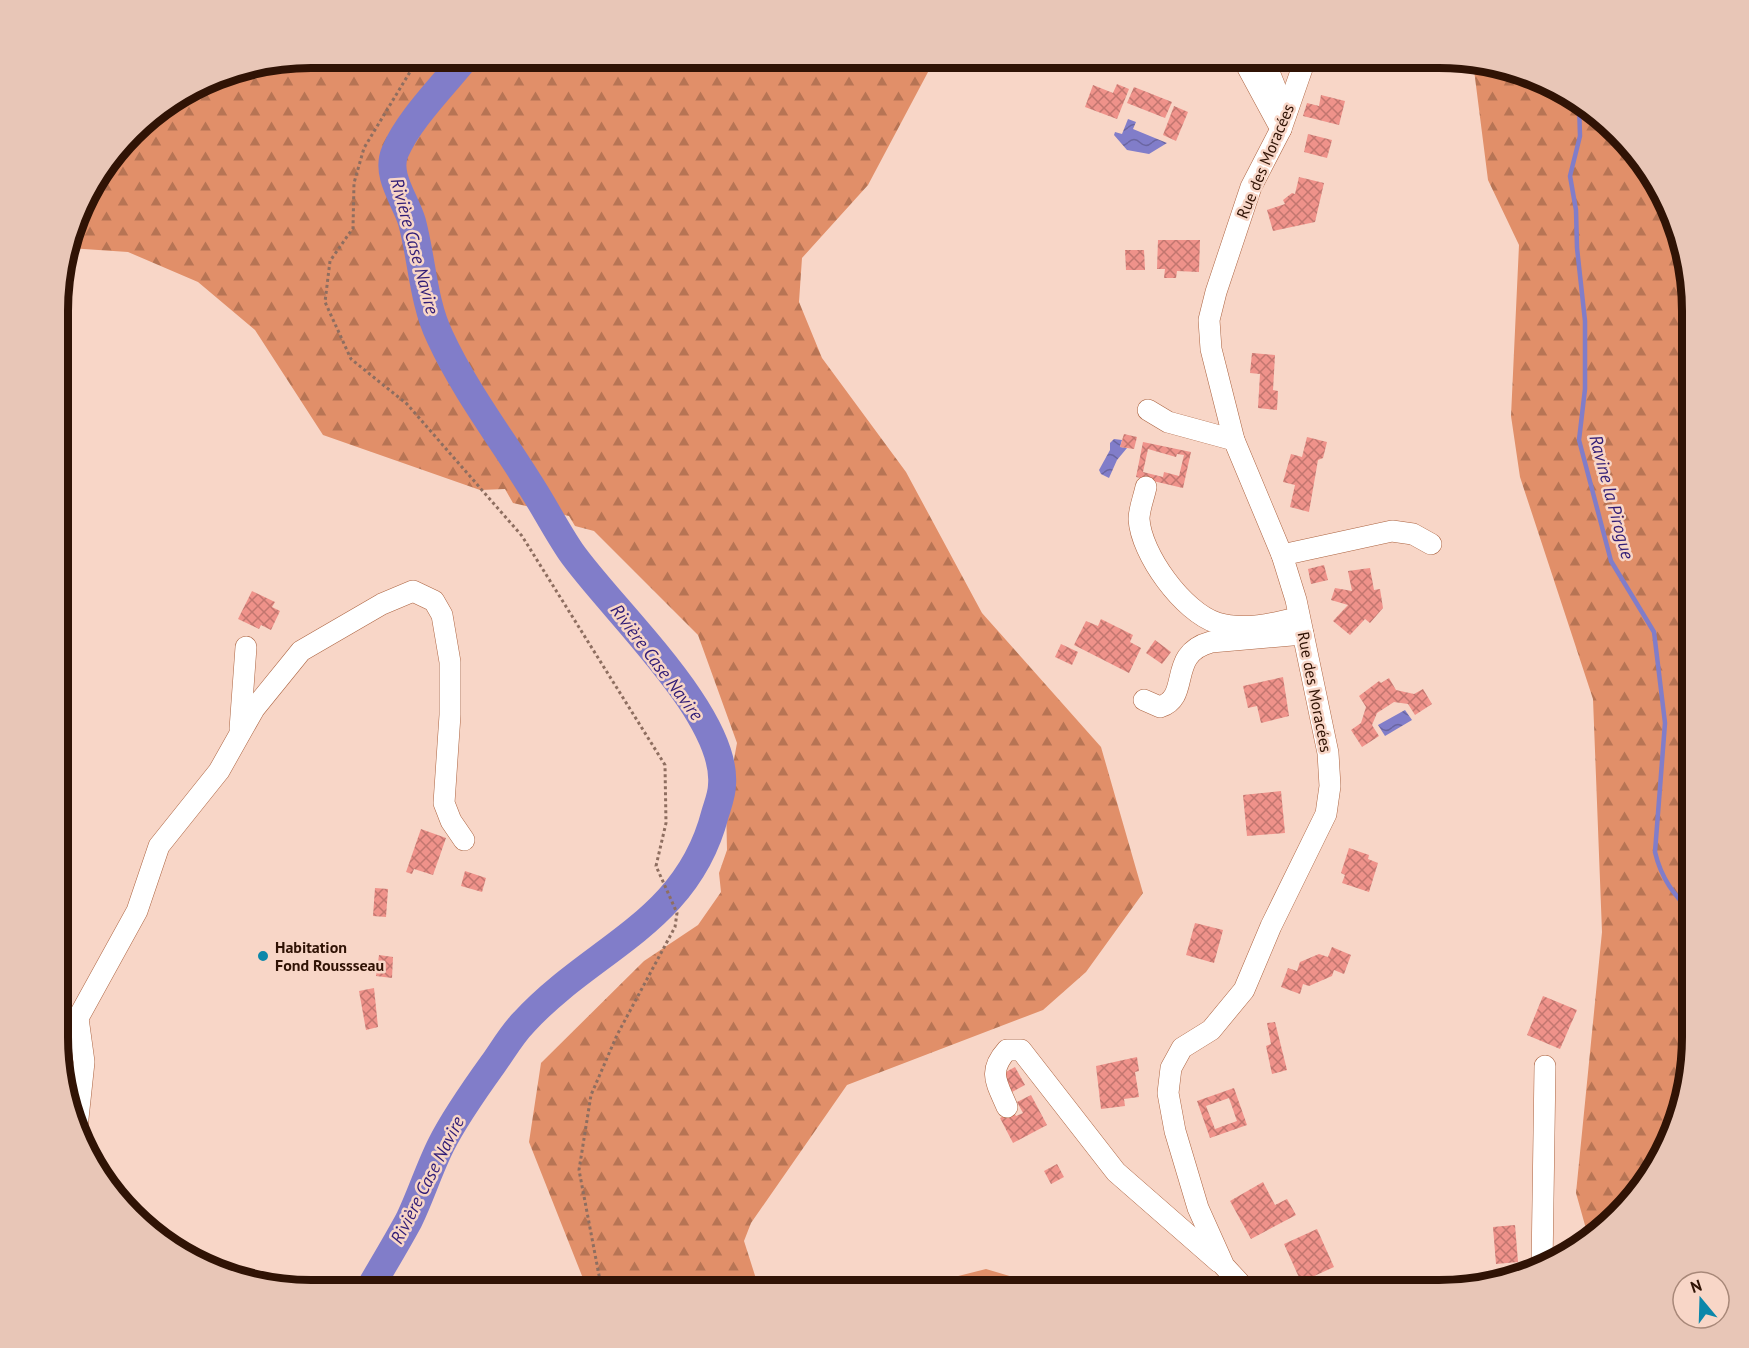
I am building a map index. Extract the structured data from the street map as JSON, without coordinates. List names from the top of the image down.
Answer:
{
  "streets": {
    "street": ["Rue des Moracées"]
  },
  "water": ["Rivière Case Navire", "Ravine la Pirogue"],
  "places": ["Habitation Fond Roussseau"],
  "north": "top"
}
